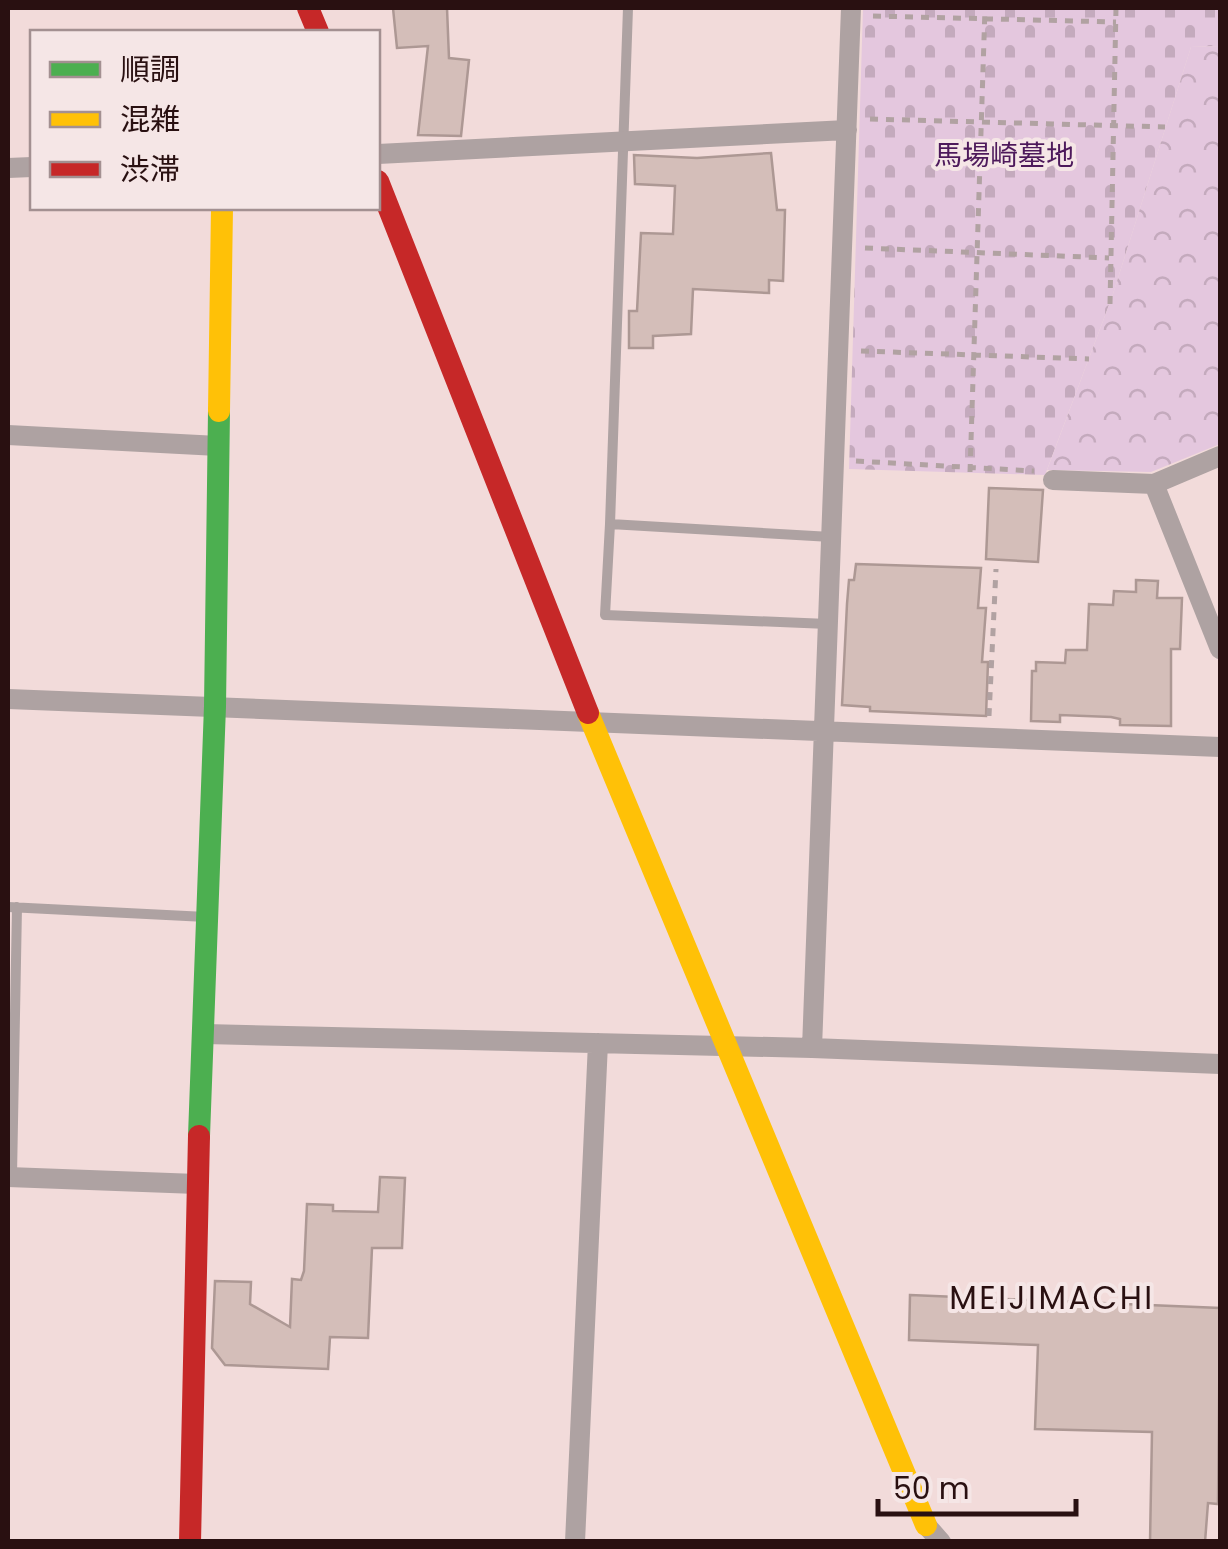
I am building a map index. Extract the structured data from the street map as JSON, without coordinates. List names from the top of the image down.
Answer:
{
  "districts": ["MEIJIMACHI"],
  "parks": ["馬場崎墓地"],
  "legend": ["順調", "混雑", "渋滞"],
  "scale_bar": "50 m"
}
